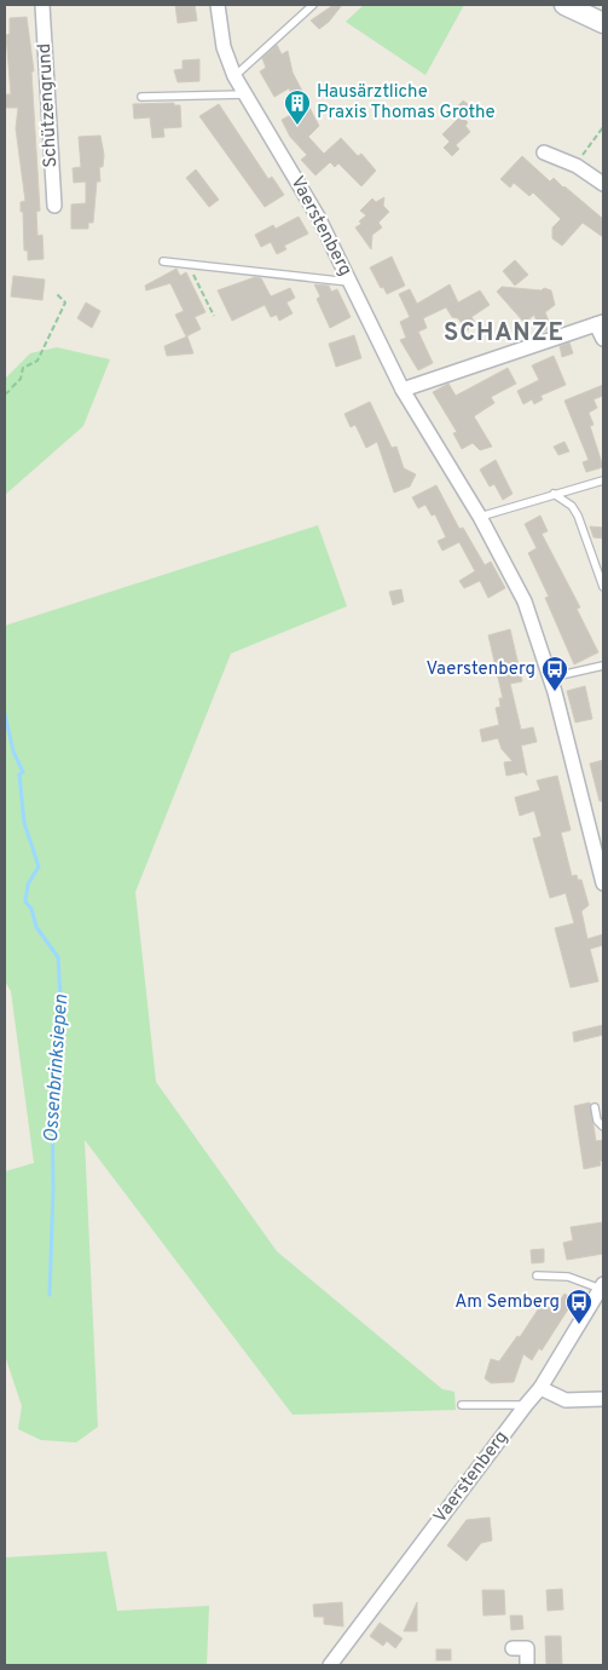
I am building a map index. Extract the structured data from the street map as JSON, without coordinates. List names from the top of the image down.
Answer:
{
  "streets": {
    "street": ["Schützengrund", "Vaerstenberg"]
  },
  "districts": ["SCHANZE"],
  "water": ["Ossenbrinksiepen"],
  "places": {
    "building": ["Hausärztliche Praxis Thomas Grothe"],
    "bus stop": ["Vaerstenberg", "Am Semberg"]
  }
}
